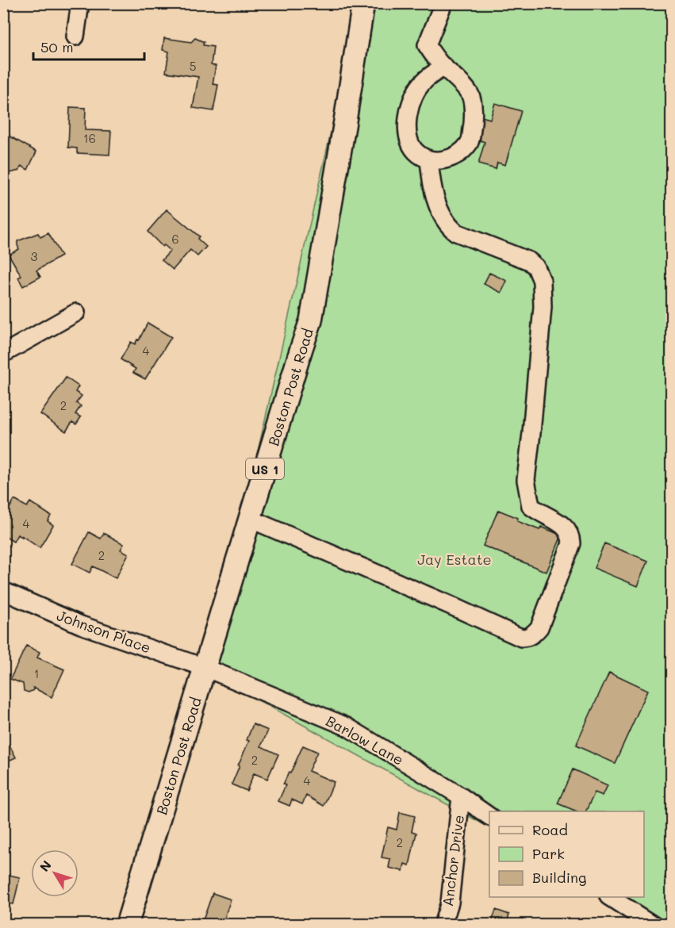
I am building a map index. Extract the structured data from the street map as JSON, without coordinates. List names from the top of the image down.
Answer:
{
  "streets": {
    "main road": ["Boston Post Road", "US 1"],
    "street": ["Johnson Place", "Barlow Lane", "Anchor Drive"]
  },
  "crossings": [
    ["Boston Post Road", "Johnson Place"],
    ["Boston Post Road", "Barlow Lane"],
    ["Johnson Place", "Barlow Lane"],
    ["Barlow Lane", "Anchor Drive"]
  ],
  "parks": ["Jay Estate"],
  "house_numbers": [
    "5",
    "16",
    "6",
    "3",
    "4",
    "2",
    "4",
    "2",
    "1",
    "2",
    "4",
    "2"
  ],
  "legend": ["Road", "Park", "Building"],
  "scale_bar": "50 m",
  "north": "top left"
}
